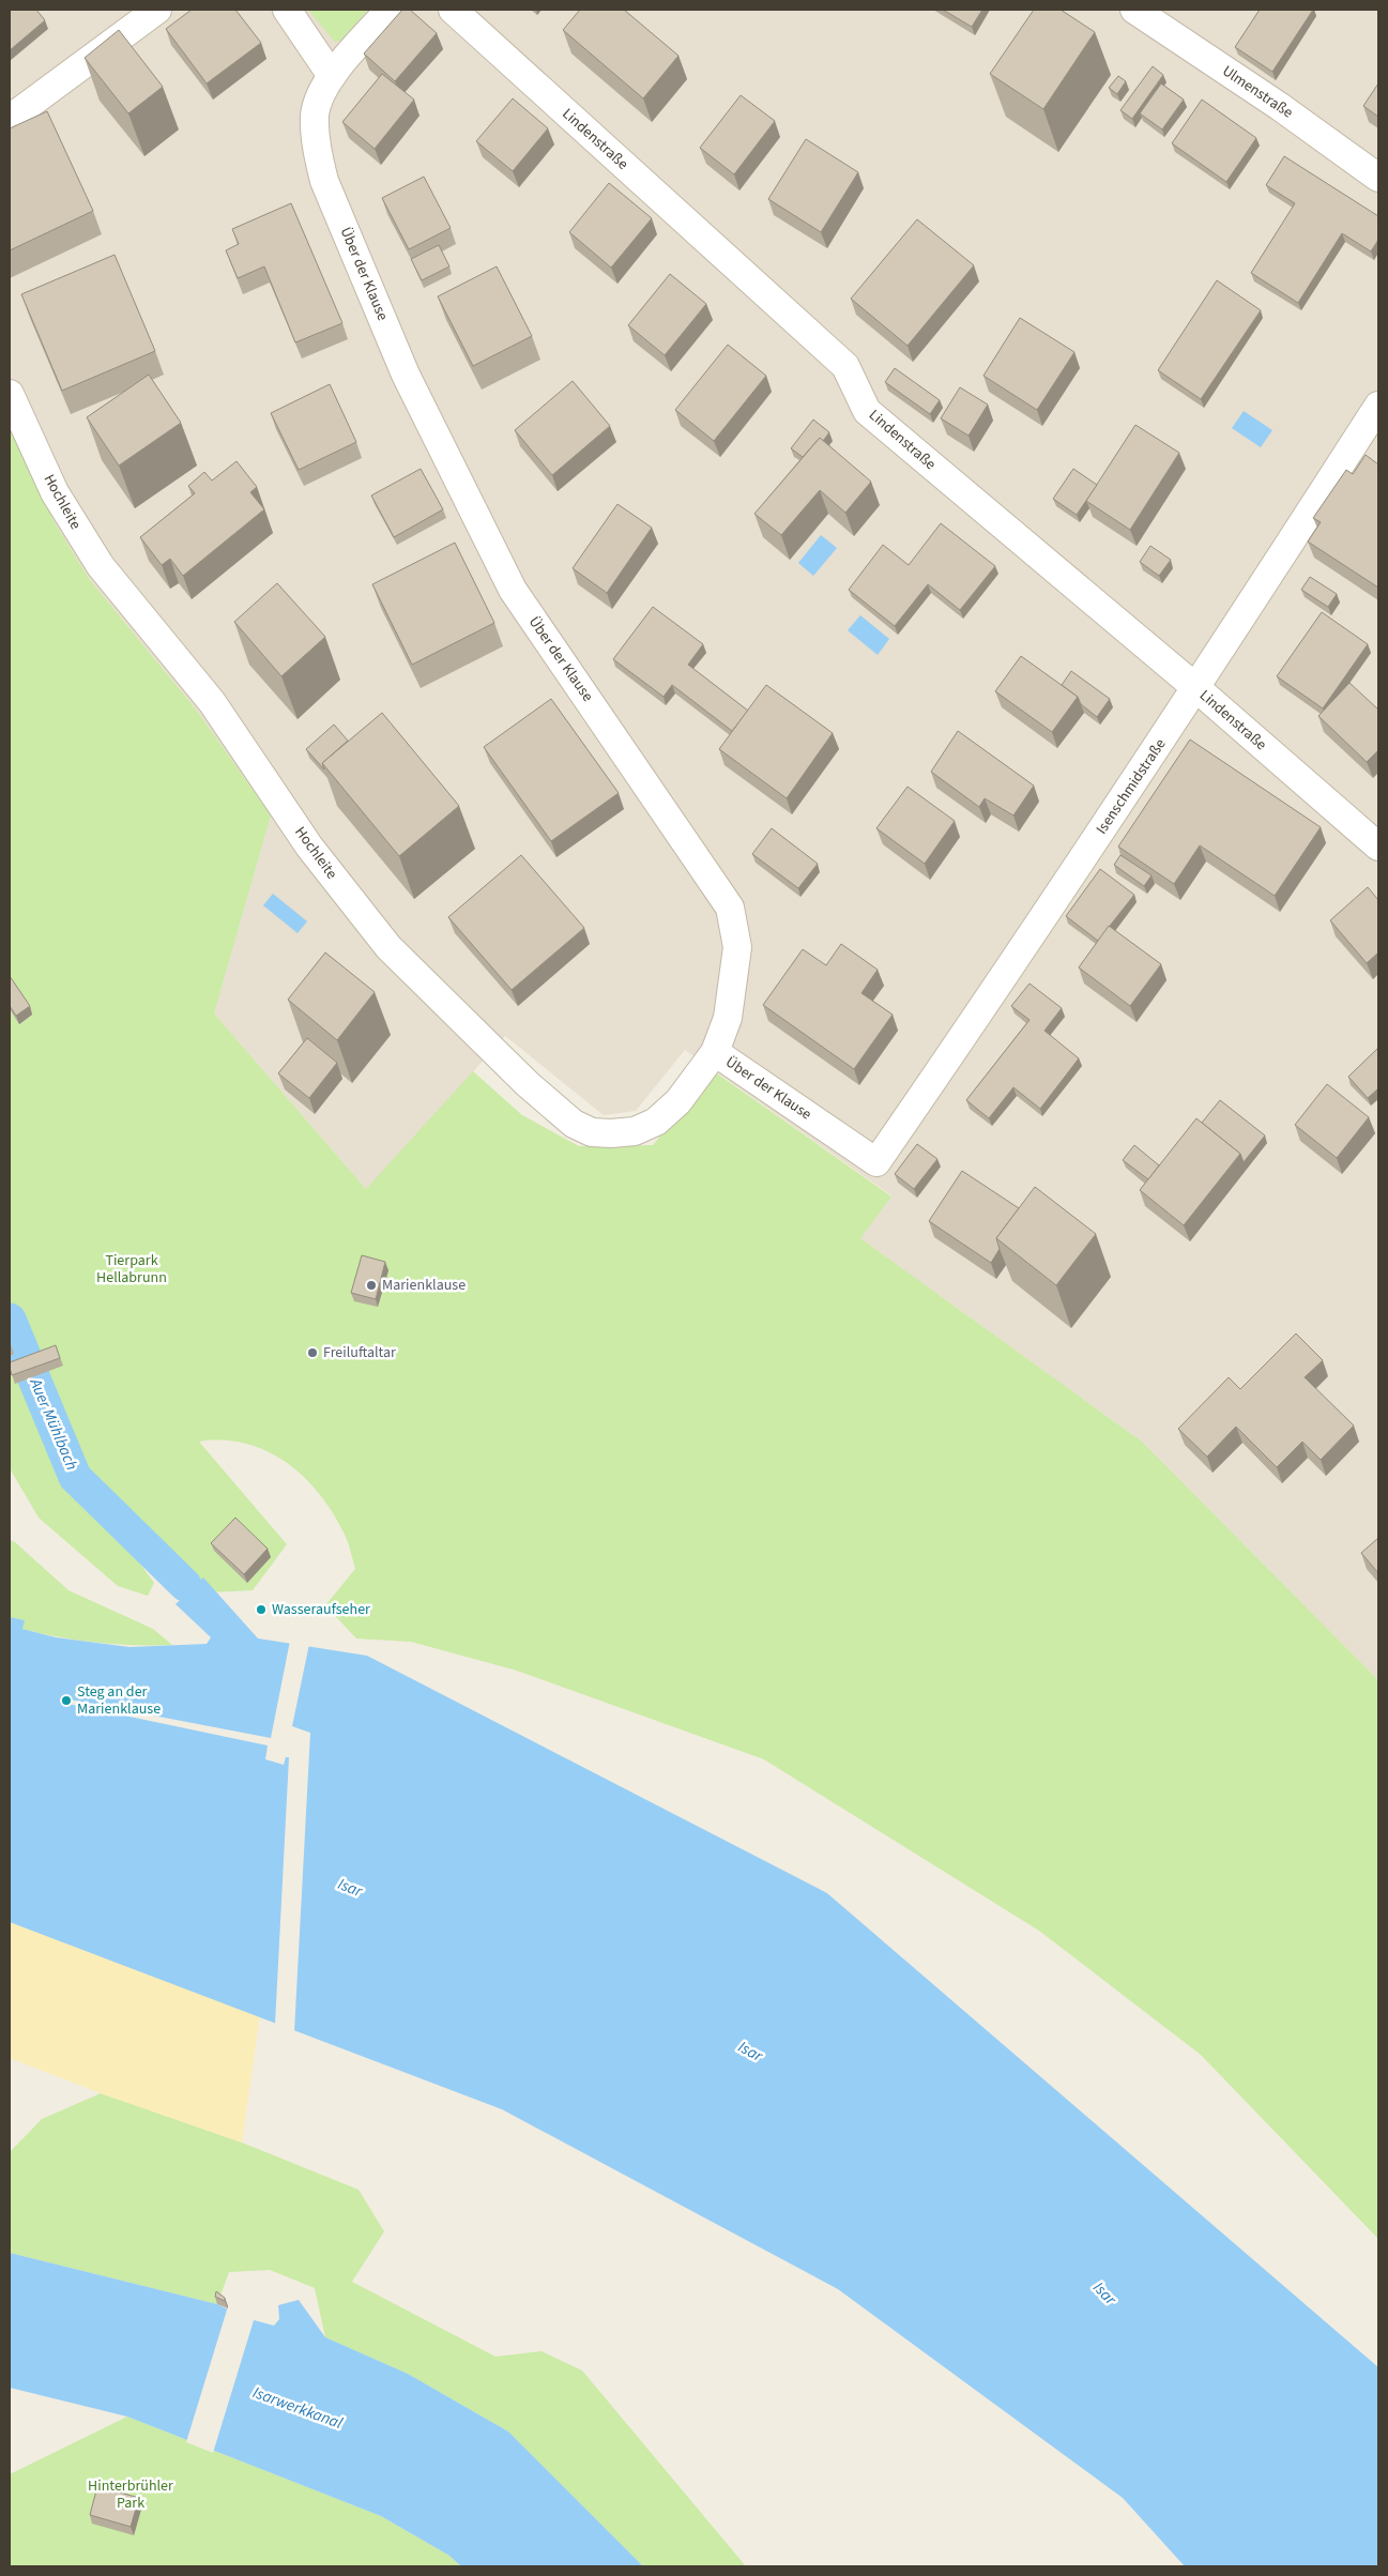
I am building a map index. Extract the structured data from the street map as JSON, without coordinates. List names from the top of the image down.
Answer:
{
  "streets": {
    "street": [
      "Ulmenstraße",
      "Lindenstraße",
      "Über der Klause",
      "Hochleite",
      "Isenschmidstraße"
    ]
  },
  "crossings": [
    ["Lindenstraße", "Isenschmidstraße"],
    ["Über der Klause", "Hochleite"],
    ["Über der Klause", "Isenschmidstraße"]
  ],
  "water": ["Auer Mühlbach", "Isar", "Isarwerkkanal"],
  "parks": ["Tierpark Hellabrunn", "Hinterbrühler Park"],
  "places": [
    "Marienklause",
    "Freiluftaltar",
    "Wasseraufseher",
    "Steg an der Marienklause"
  ]
}
